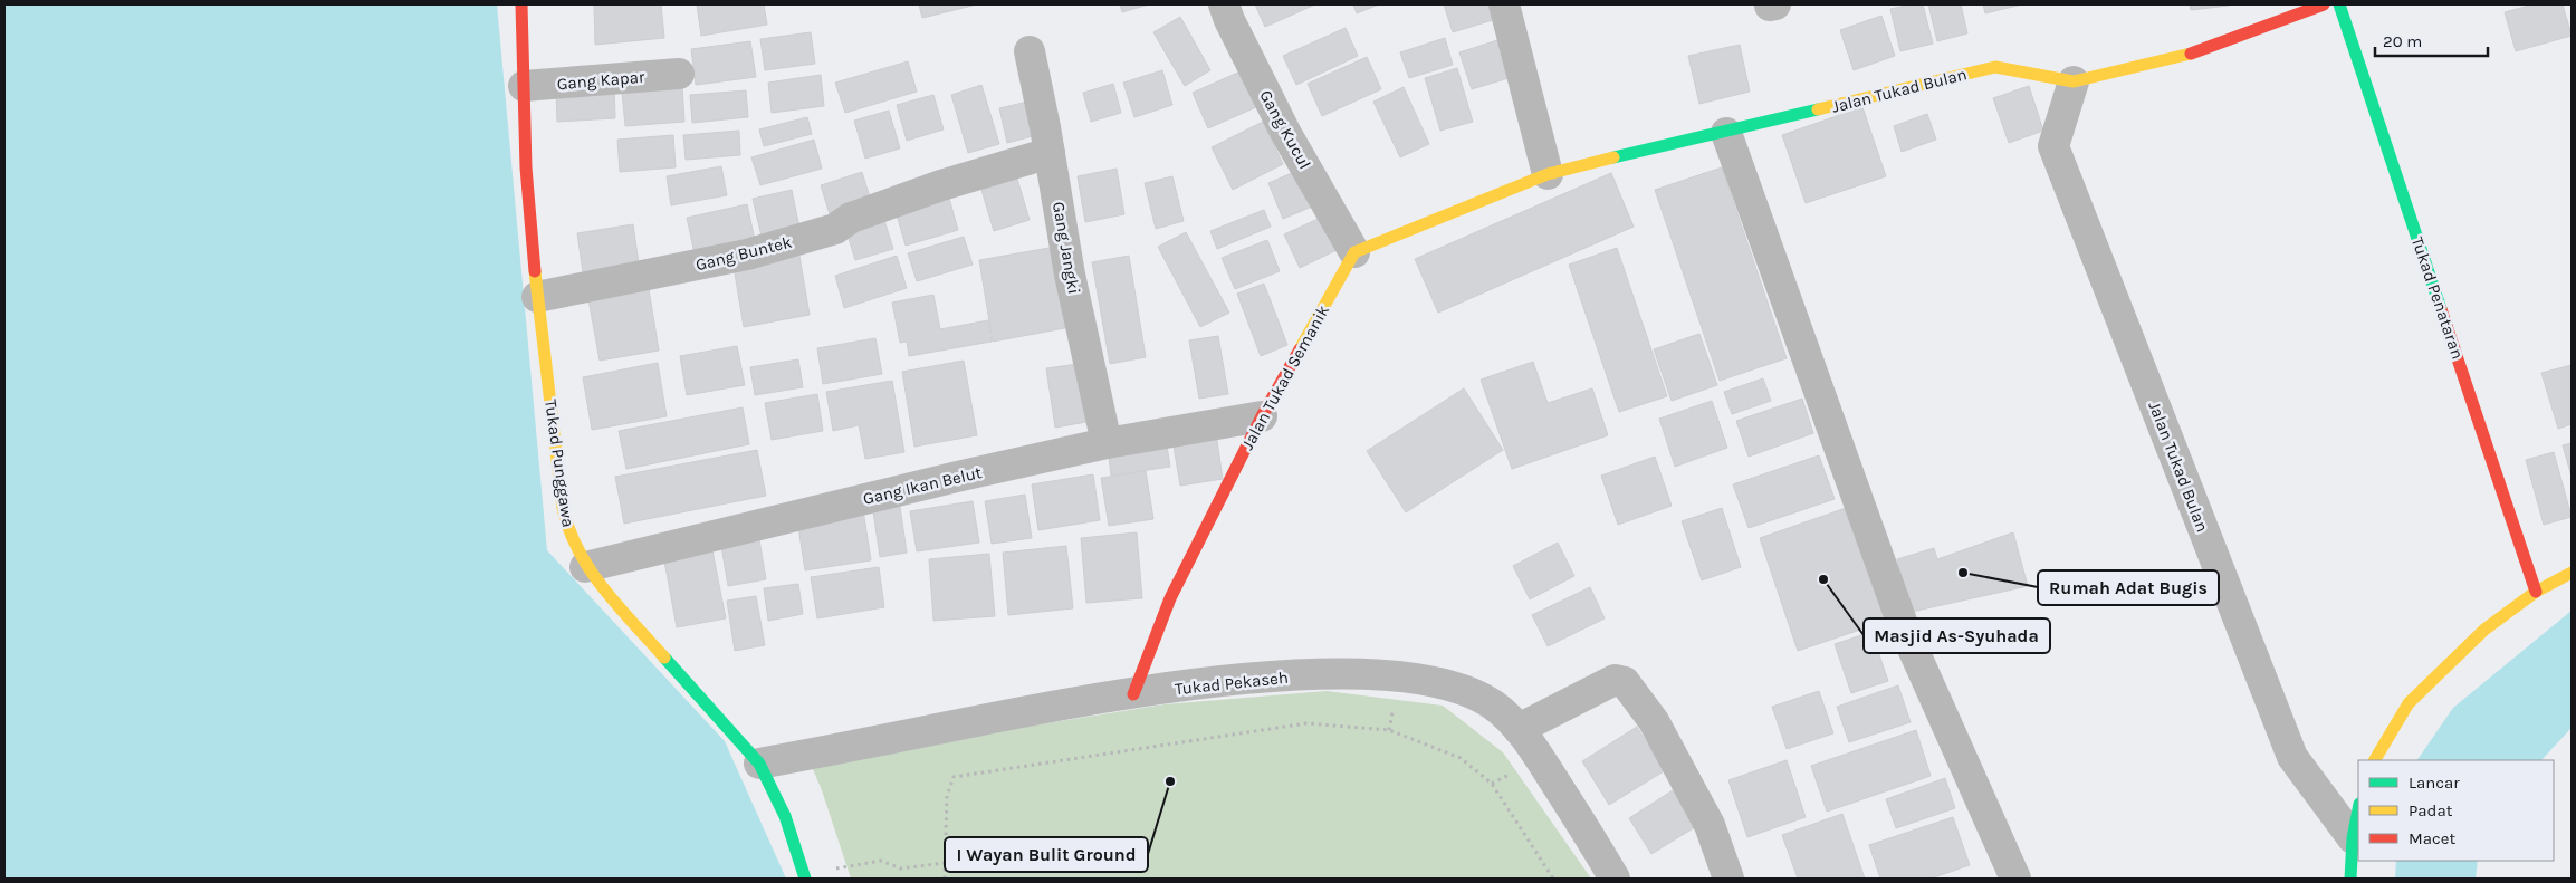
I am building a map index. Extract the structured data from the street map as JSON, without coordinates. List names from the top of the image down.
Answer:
{
  "streets": {
    "street": [
      "Gang Kapar",
      "Jalan Tukad Bulan",
      "Gang Kucul",
      "Gang Jangki",
      "Gang Buntek",
      "Tukad Penataran",
      "Jalan Tukad Semanik",
      "Tukad Punggawa",
      "Gang Ikan Belut",
      "Tukad Pekaseh"
    ]
  },
  "crossings": [
    ["Gang Kapar", "Tukad Punggawa"],
    ["Gang Kucul", "Jalan Tukad Semanik"],
    ["Gang Jangki", "Gang Buntek"],
    ["Gang Jangki", "Gang Ikan Belut"],
    ["Gang Buntek", "Tukad Punggawa"],
    ["Jalan Tukad Semanik", "Gang Ikan Belut"],
    ["Jalan Tukad Semanik", "Tukad Pekaseh"],
    ["Tukad Punggawa", "Gang Ikan Belut"],
    ["Tukad Punggawa", "Tukad Pekaseh"]
  ],
  "places": ["Rumah Adat Bugis", "Masjid As-Syuhada", "I Wayan Bulit Ground"],
  "legend": ["Lancar", "Padat", "Macet"],
  "scale_bar": "20 m"
}
